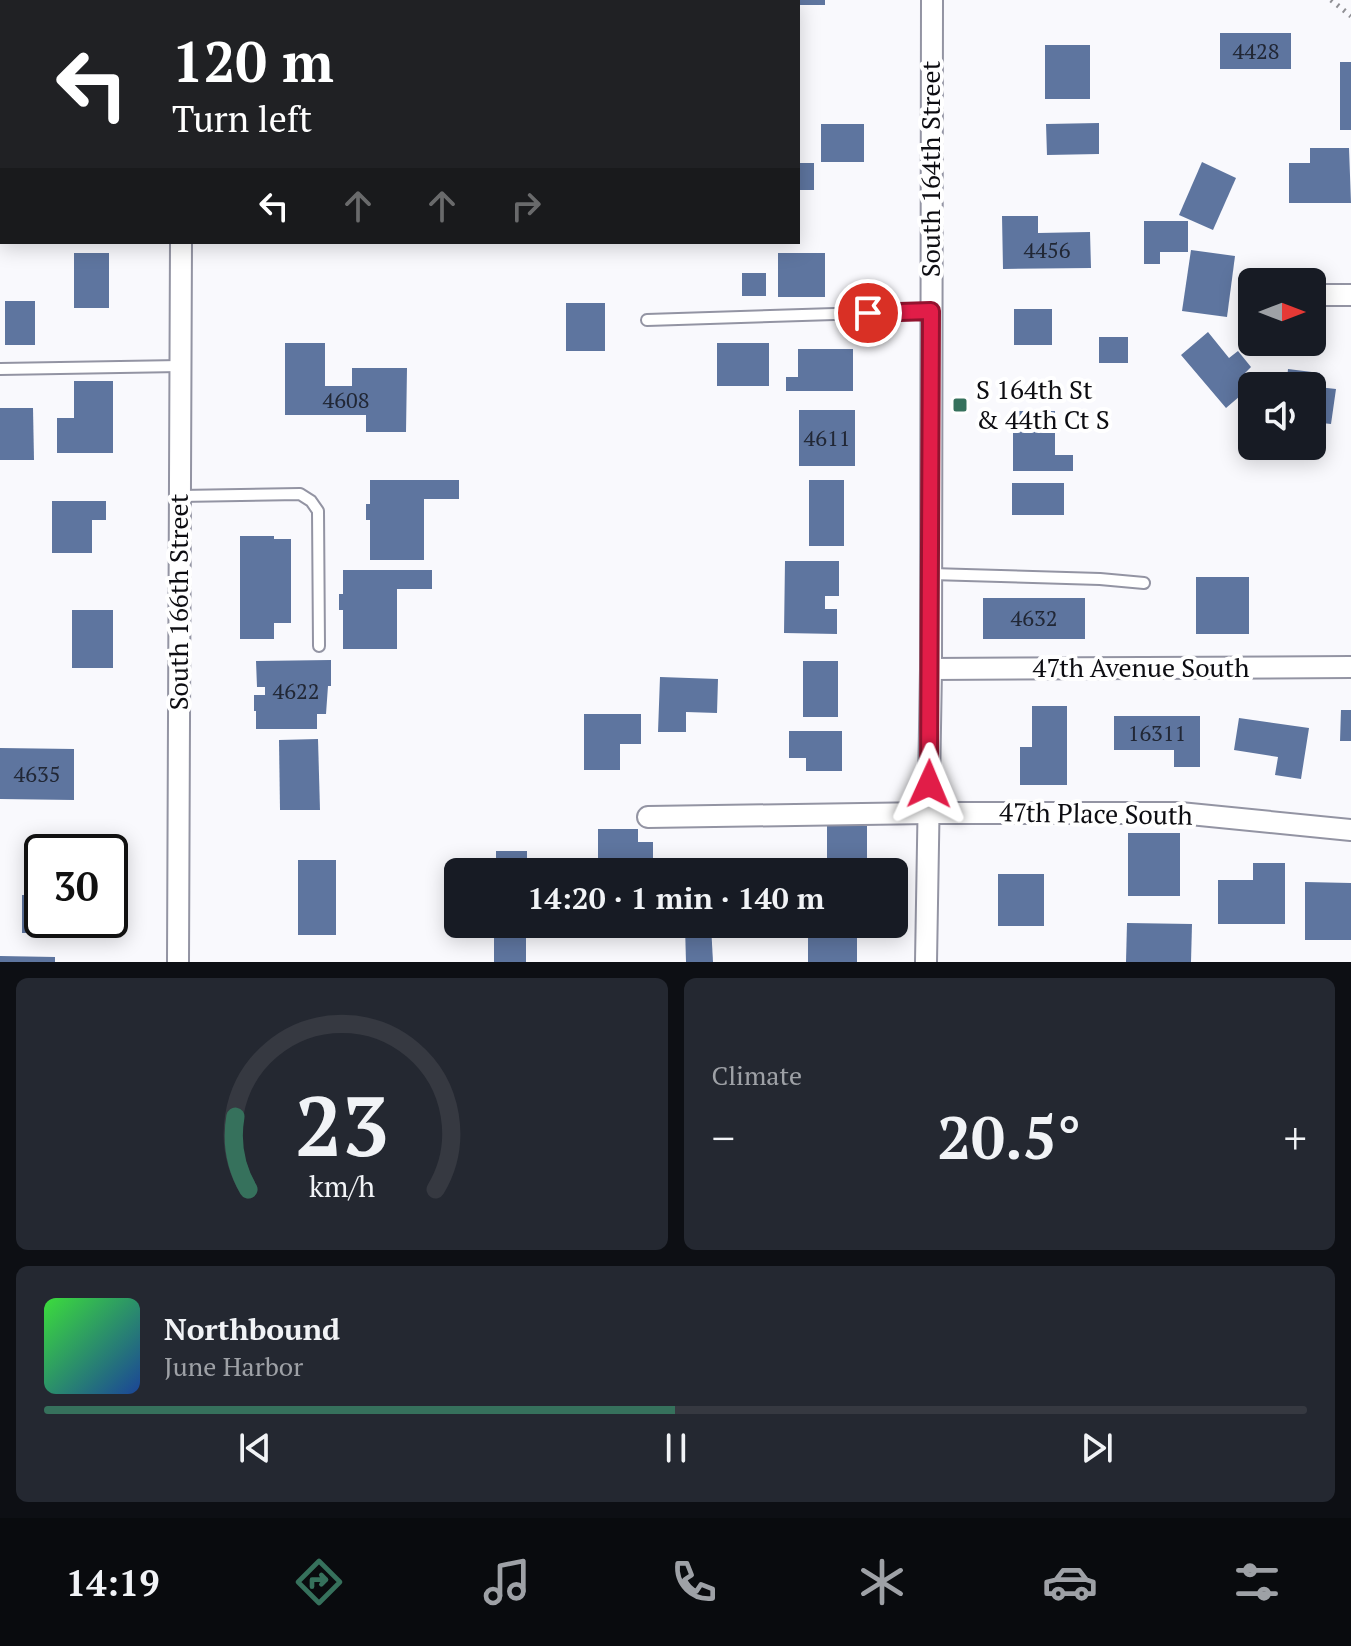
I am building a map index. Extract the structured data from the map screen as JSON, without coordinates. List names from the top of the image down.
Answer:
{
  "streets": {
    "street": [
      "South 164th Street",
      "South 166th Street",
      "47th Avenue South",
      "47th Place South"
    ]
  },
  "crossings": [
    ["South 164th Street", "47th Avenue South"],
    ["South 164th Street", "47th Place South"]
  ],
  "places": {
    "transit": ["S 164th St & 44th Ct S"]
  },
  "house_numbers": [
    "4428",
    "4456",
    "4608",
    "4611",
    "4632",
    "4622",
    "16311",
    "4635"
  ],
  "north": "right",
  "page": {
    "turn": ["120 m", "Turn left"],
    "limit": "30",
    "trip": "14:20 · 1 min · 140 m",
    "tile": "Climate",
    "heat": ["−", "20.5°", "+"],
    "song": ["Northbound", "June Harbor"],
    "tabs": "14:19",
    "gauge": ["23", "km/h"]
  }
}
